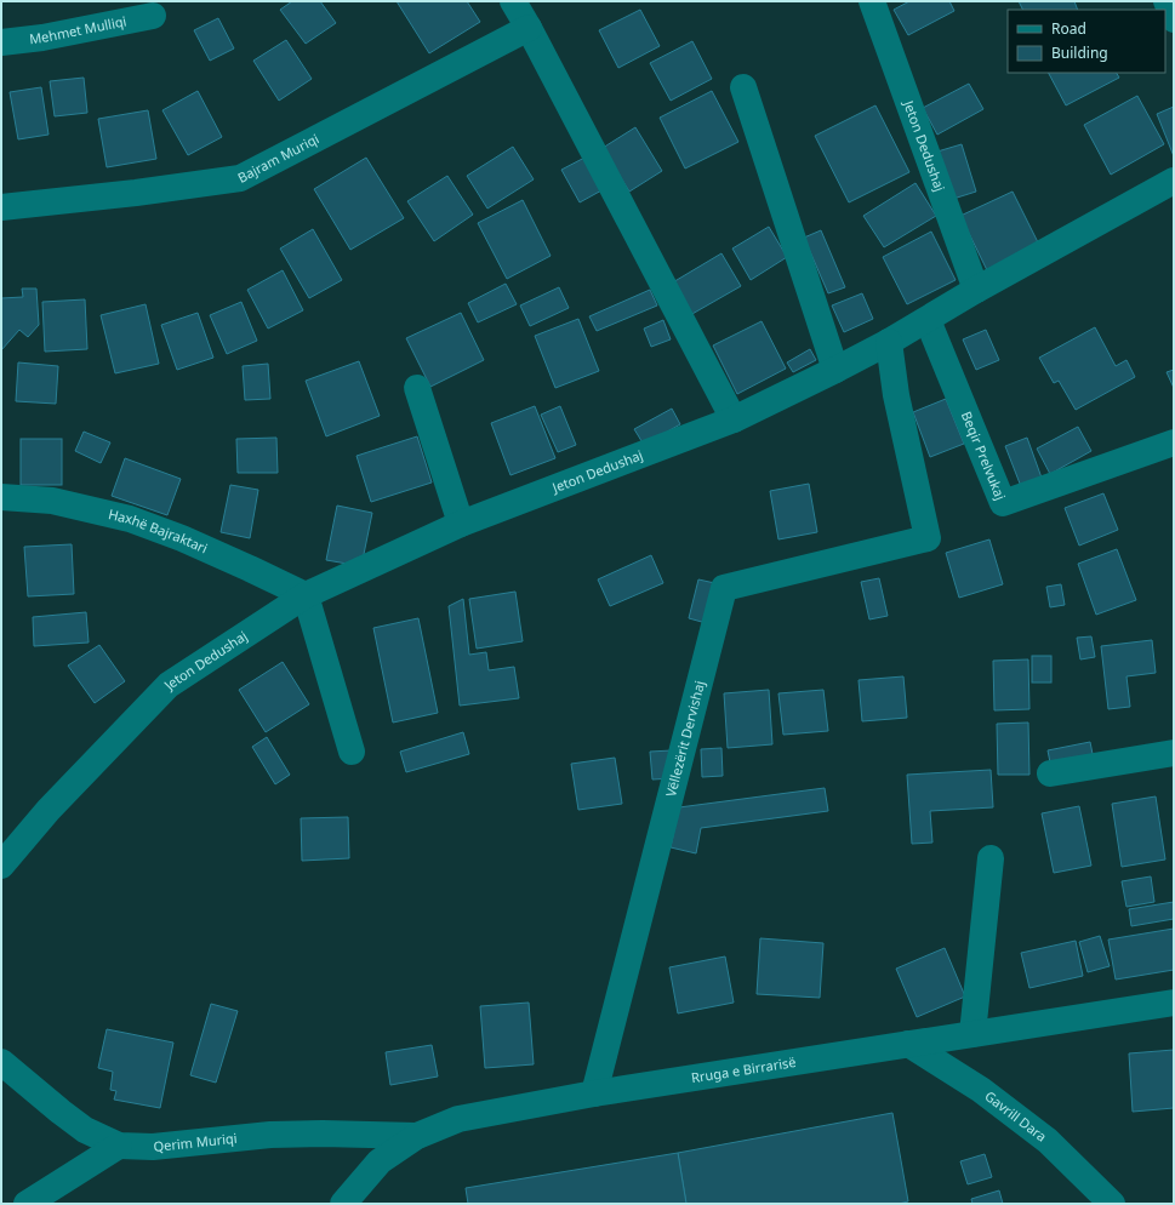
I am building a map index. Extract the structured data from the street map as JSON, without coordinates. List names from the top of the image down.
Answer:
{
  "streets": {
    "street": [
      "Mehmet Mulliqi",
      "Jeton Dedushaj",
      "Bajram Muriqi",
      "Beqir Prelvukaj",
      "Haxhë Bajraktari",
      "Vëllezërit Dervishaj",
      "Rruga e Birrarisë",
      "Gavrill Dara",
      "Qerim Muriqi"
    ]
  },
  "crossings": [
    ["Jeton Dedushaj", "Beqir Prelvukaj"],
    ["Jeton Dedushaj", "Haxhë Bajraktari"],
    ["Jeton Dedushaj", "Vëllezërit Dervishaj"],
    ["Vëllezërit Dervishaj", "Rruga e Birrarisë"],
    ["Rruga e Birrarisë", "Gavrill Dara"],
    ["Rruga e Birrarisë", "Qerim Muriqi"]
  ],
  "legend": ["Road", "Building"]
}
